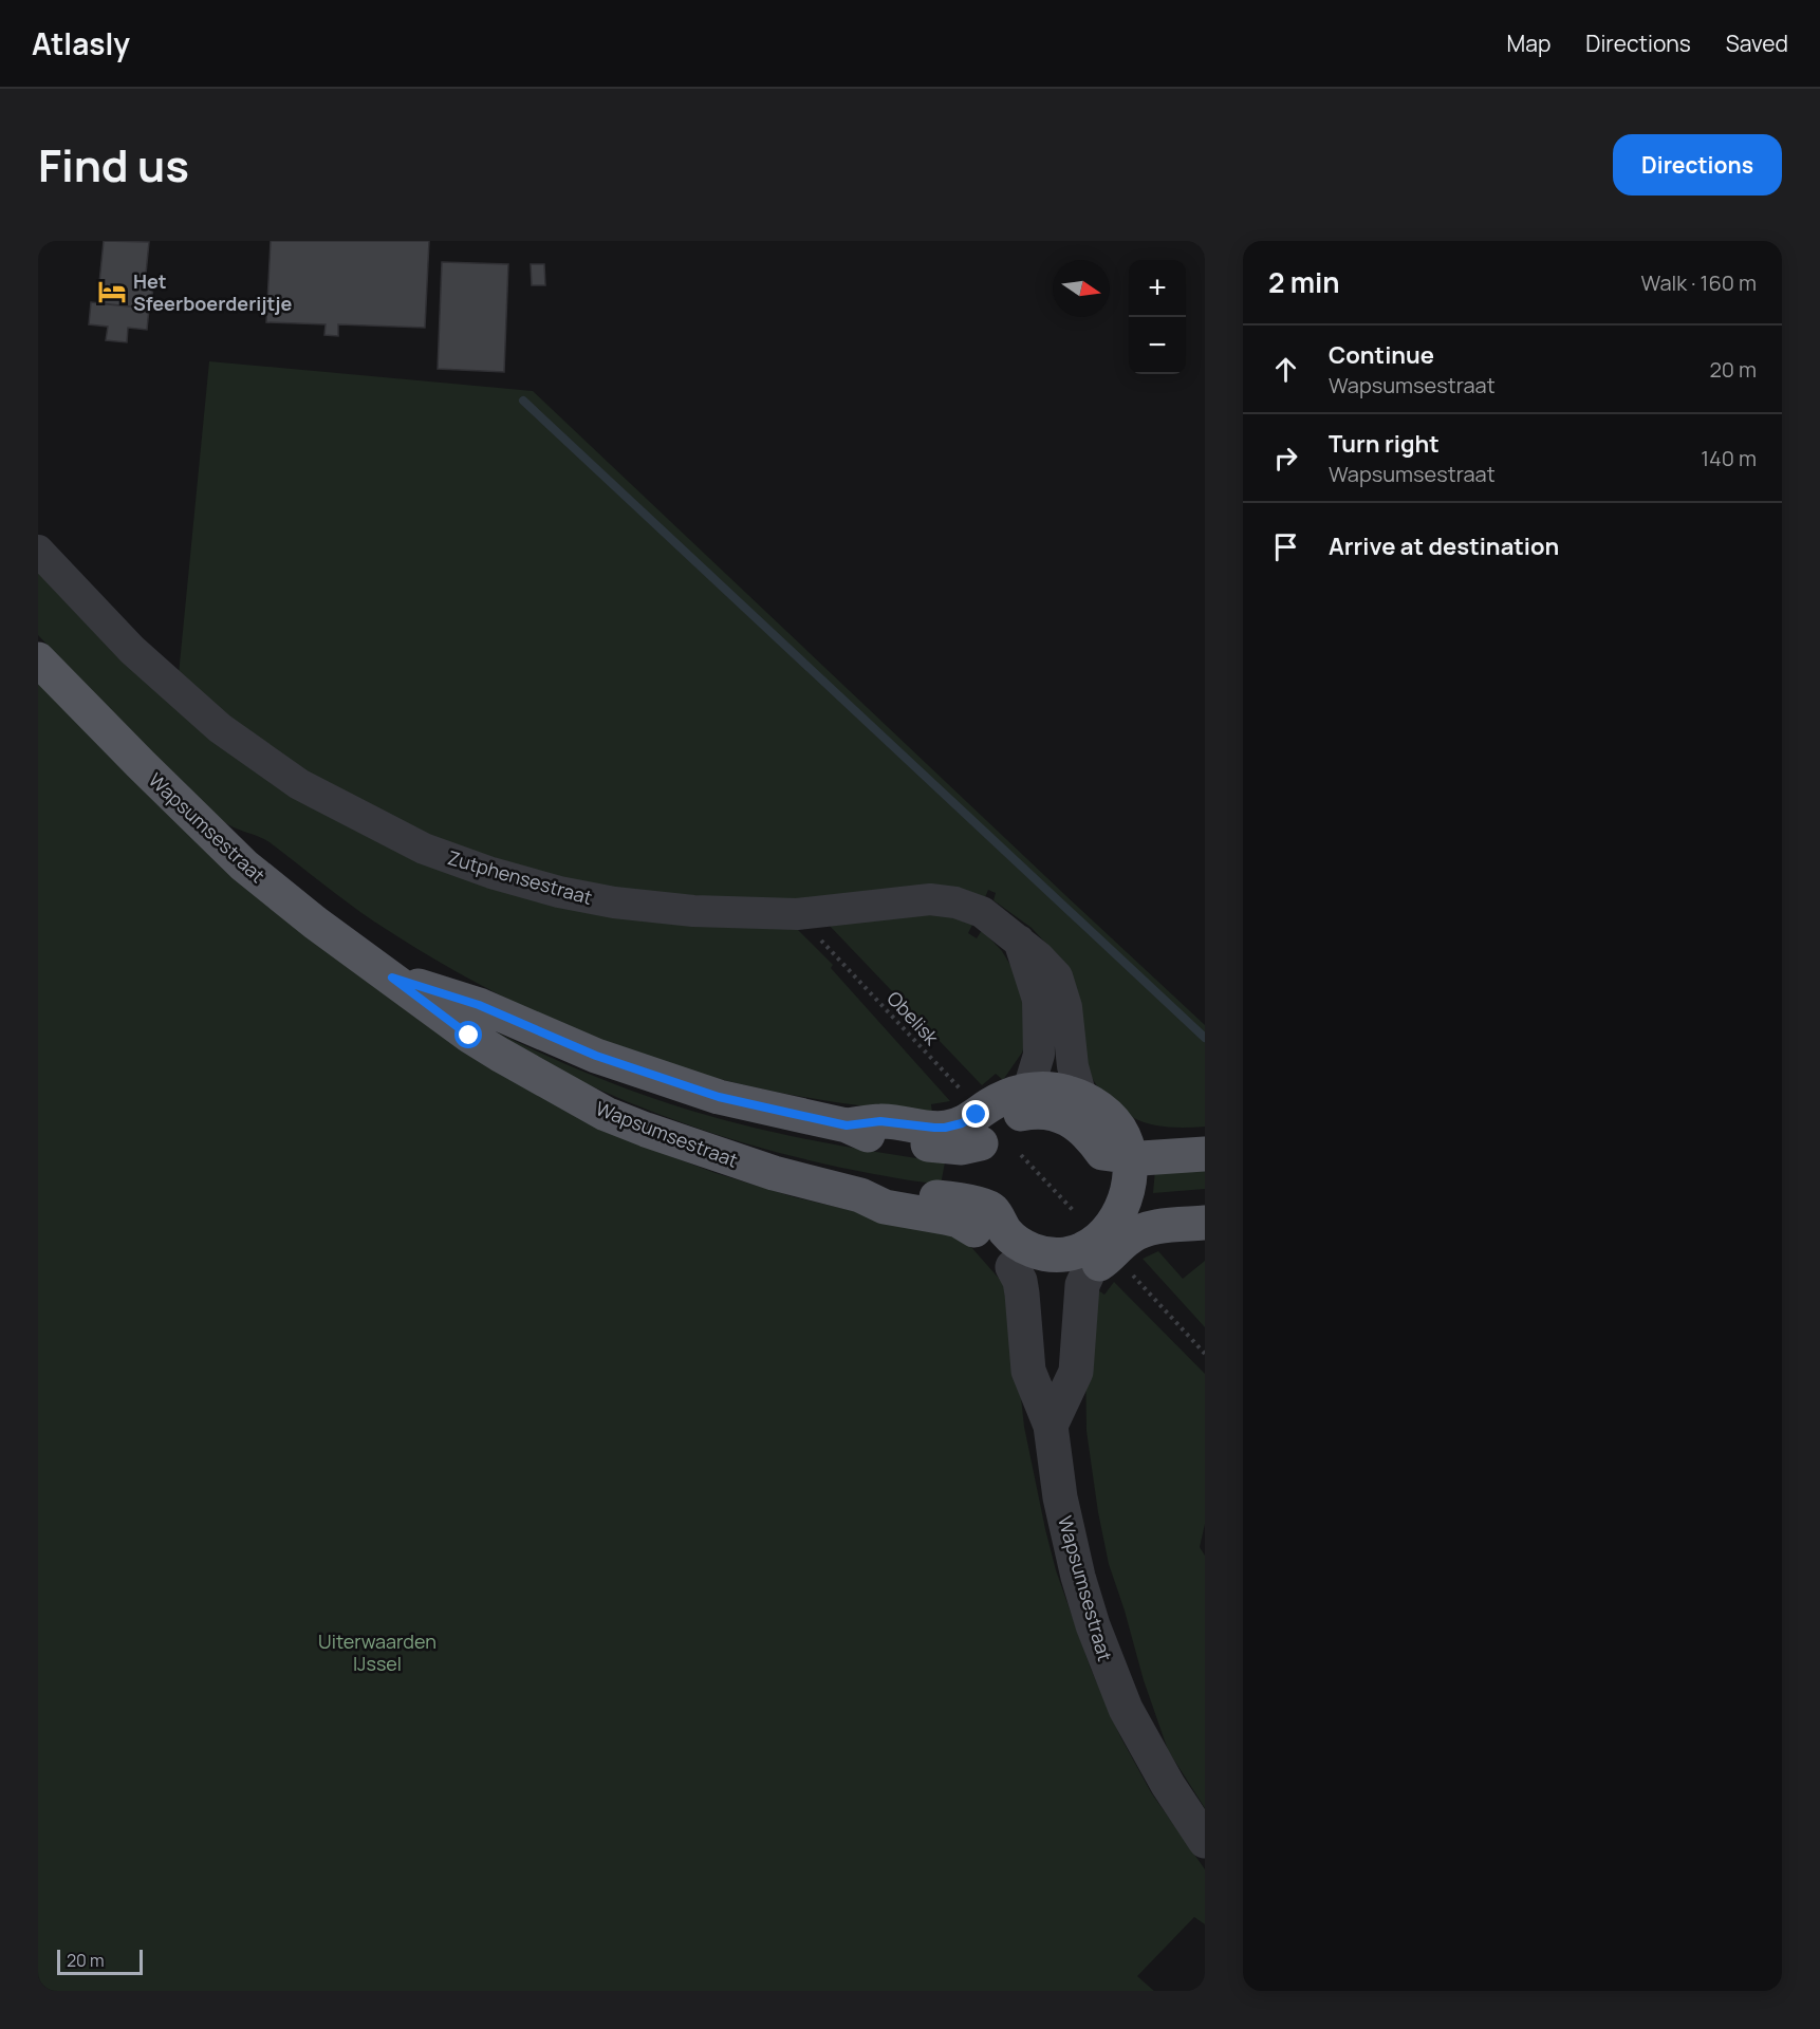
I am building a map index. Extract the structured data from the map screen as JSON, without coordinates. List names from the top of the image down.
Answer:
{
  "streets": {
    "main road": ["Wapsumsestraat"],
    "street": ["Zutphensestraat"],
    "path": ["Obelisk"]
  },
  "crossings": [
    ["Wapsumsestraat", "Obelisk"]
  ],
  "parks": ["Uiterwaarden IJssel"],
  "places": {
    "hotel": ["Het Sfeerboerderijtje"]
  },
  "scale_bar": "20 m",
  "north": "right",
  "page": {
    "header": "Atlasly",
    "nav": ["Map", "Directions", "Saved"],
    "title": "Find us",
    "buttons": "Directions",
    "heading": ["2 min", "Walk · 160 m"],
    "map_buttons": ["+", "−"],
    "list": [
      ["Continue", "Wapsumsestraat", "20 m"],
      ["Turn right", "Wapsumsestraat", "140 m"],
      "Arrive at destination"
    ],
    "scale": "20 m"
  }
}
